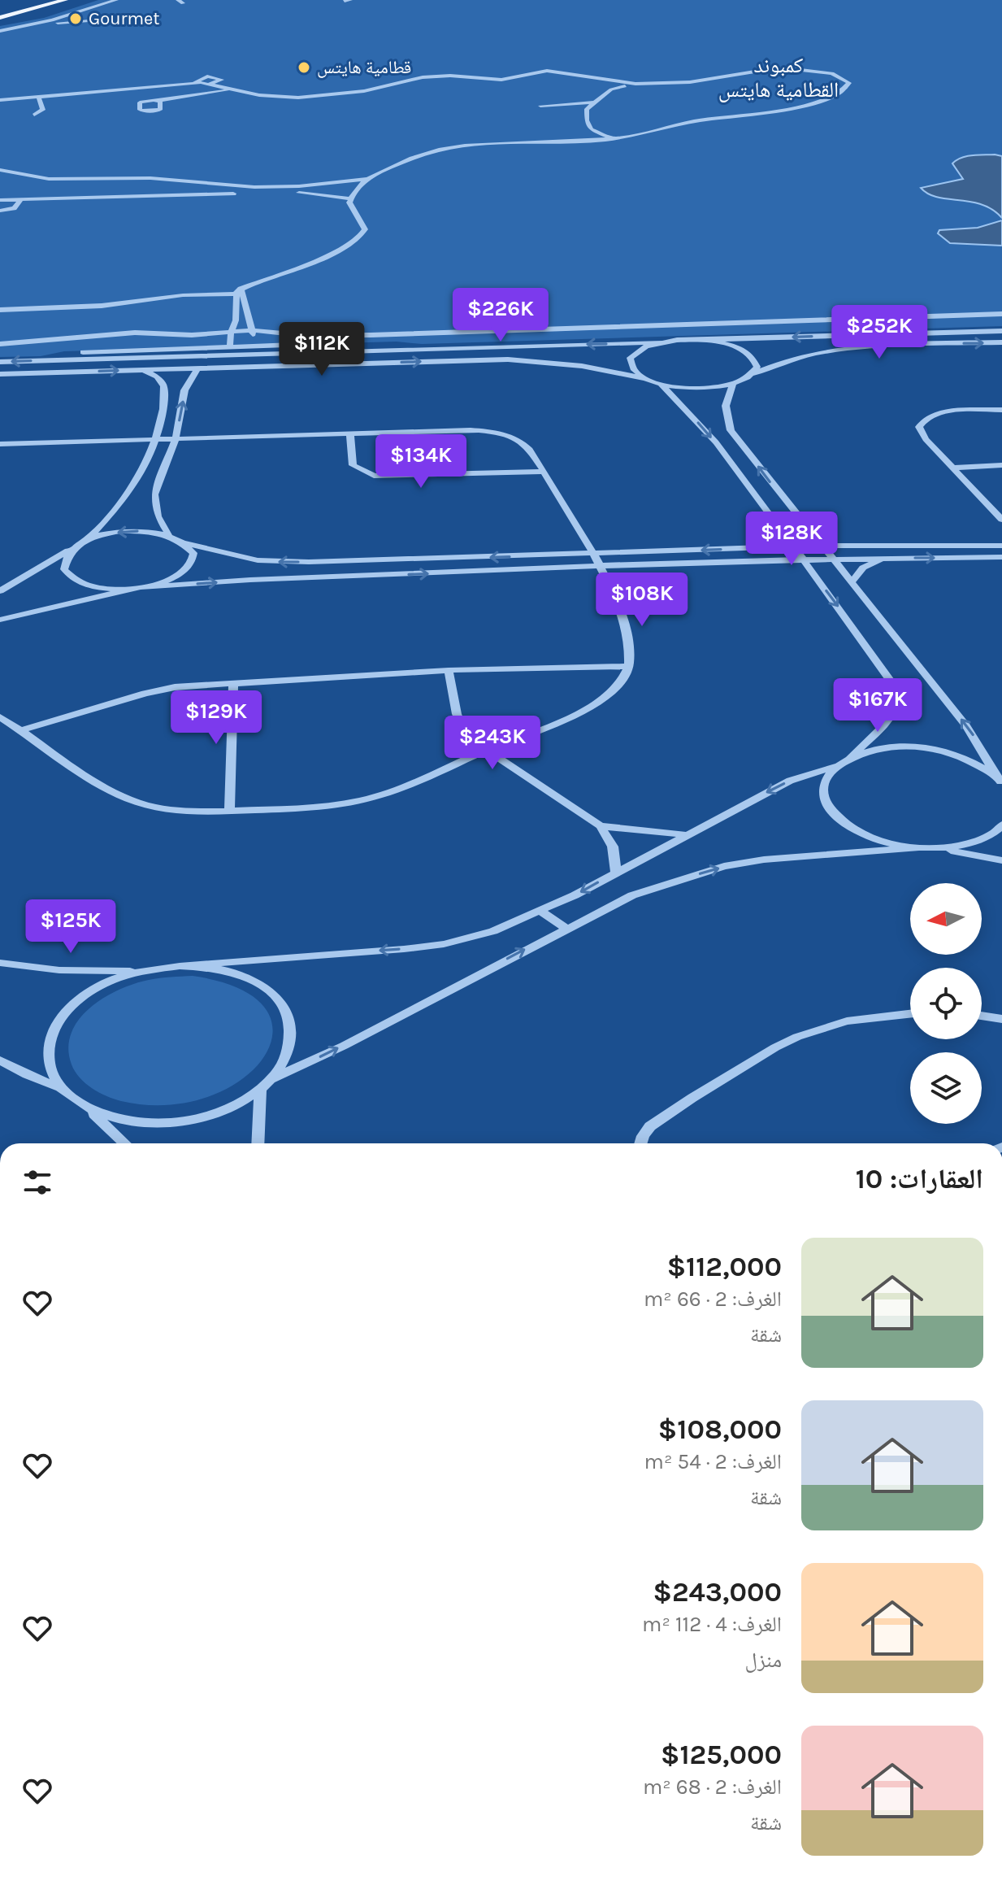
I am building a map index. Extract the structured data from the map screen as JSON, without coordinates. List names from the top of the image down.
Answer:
{
  "districts": ["كمبوند القطامية هايتس"],
  "places": ["Gourmet", "قطامية هايتس"],
  "north": "left",
  "page": {
    "price": [
      "$226K",
      "$252K",
      "$112K",
      "$134K",
      "$128K",
      "$108K",
      "$167K",
      "$129K",
      "$243K",
      "$125K"
    ],
    "heading": "العقارات: 10",
    "list": [
      {
        "name": "$112,000",
        "note": "الغرف: 2 · 66 m² · شقة"
      },
      {
        "name": "$108,000",
        "note": "الغرف: 2 · 54 m² · شقة"
      },
      {
        "name": "$243,000",
        "note": "الغرف: 4 · 112 m² · منزل"
      },
      {
        "name": "$125,000",
        "note": "الغرف: 2 · 68 m² · شقة"
      }
    ]
  }
}
